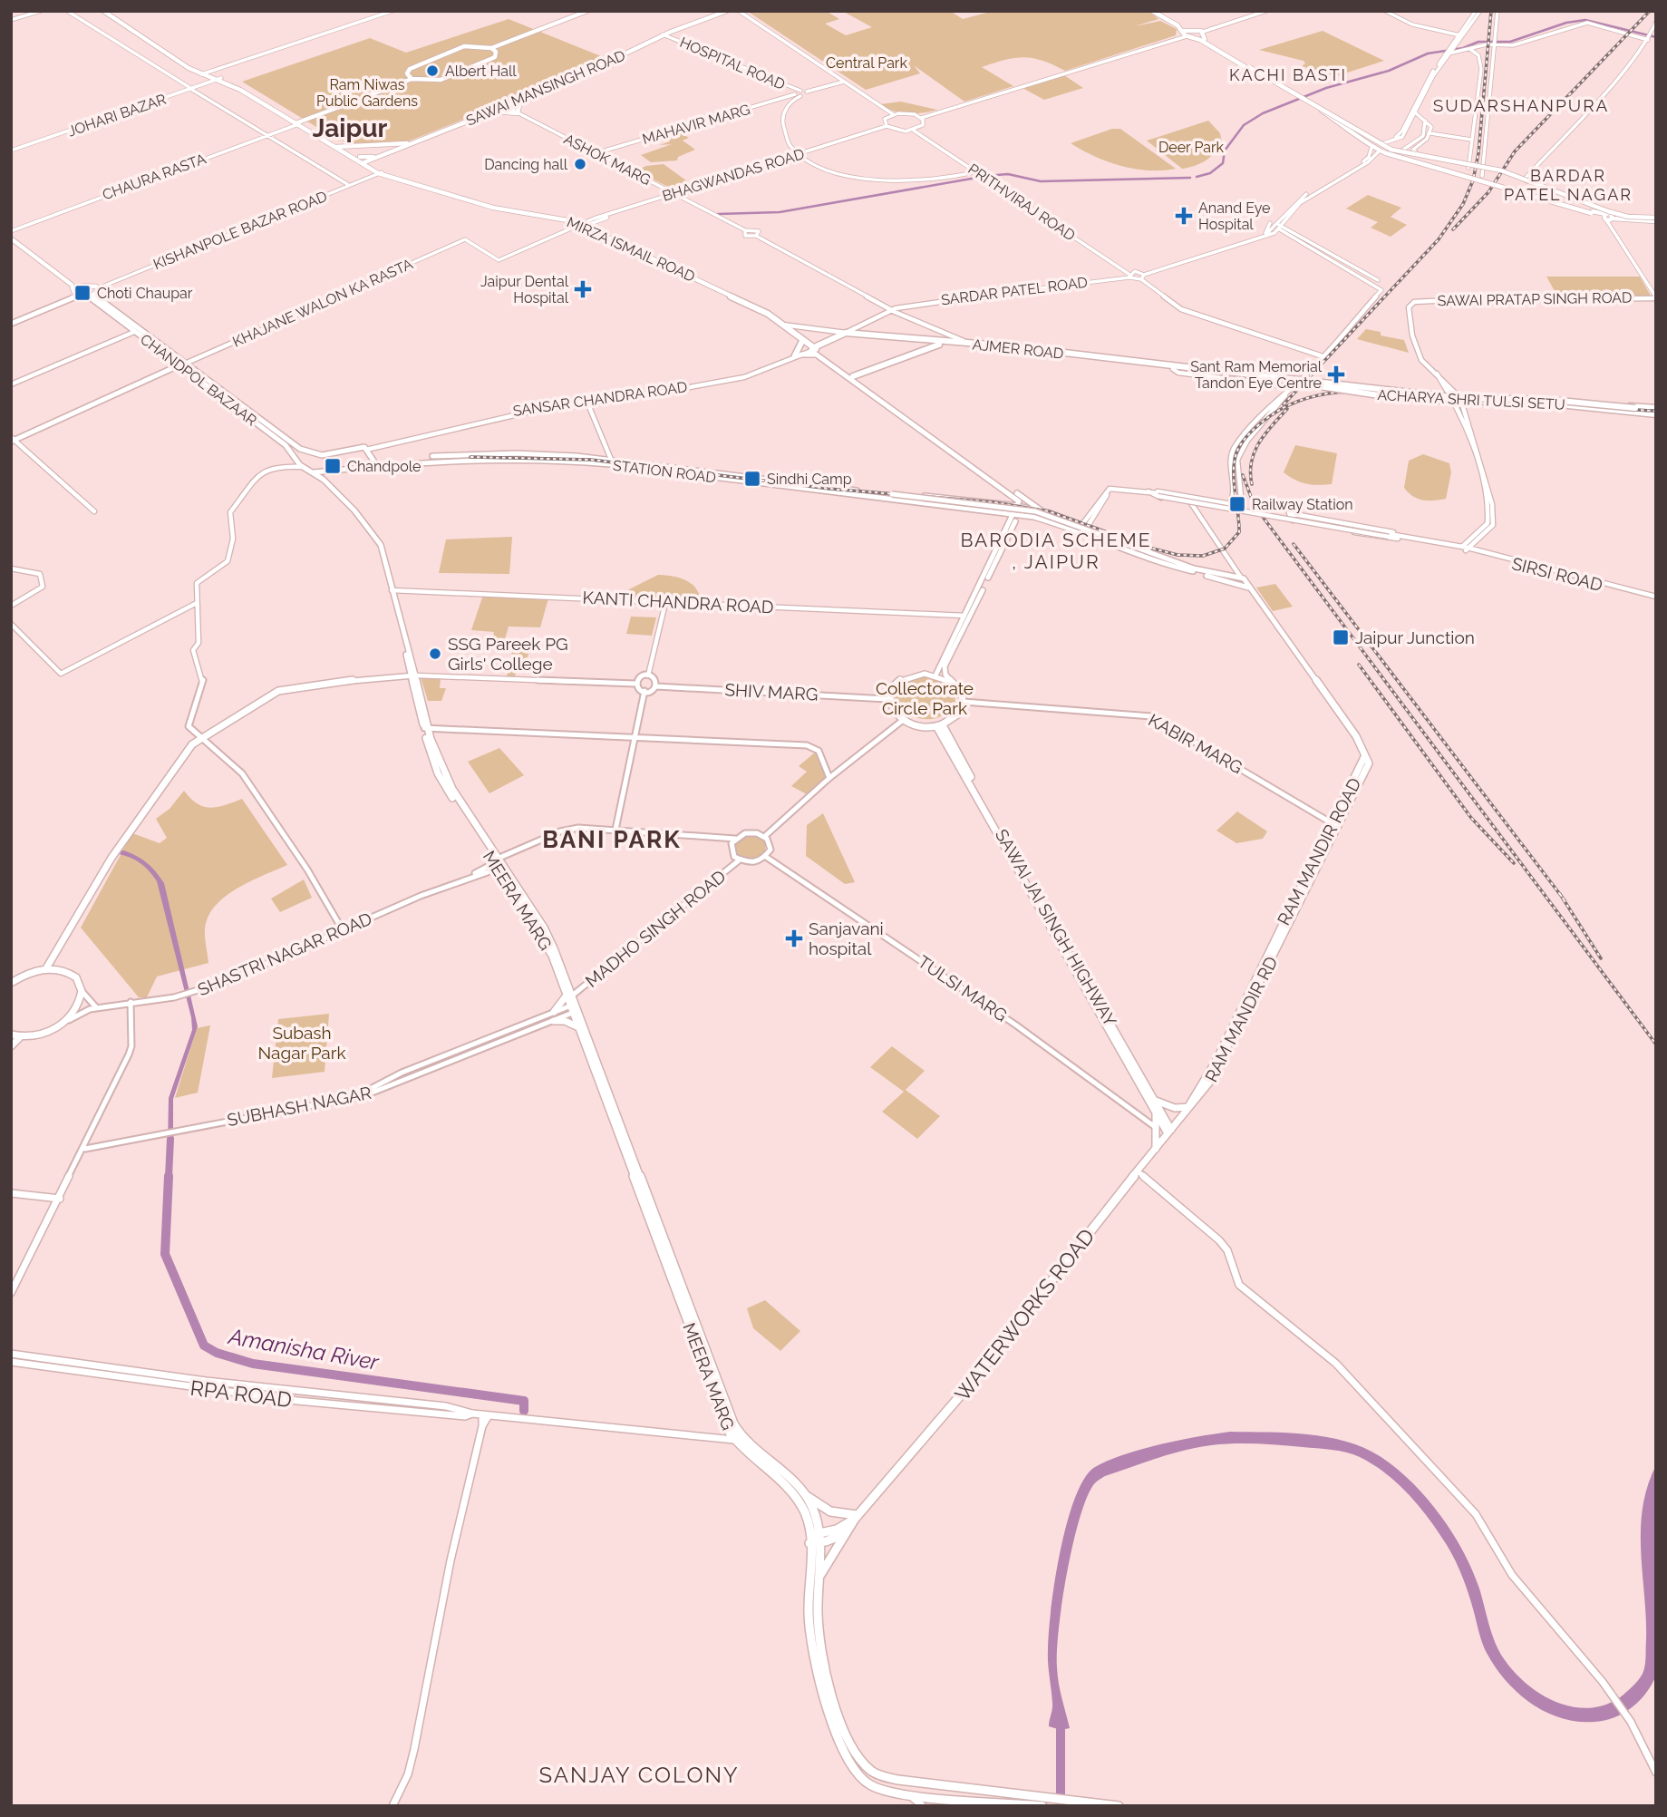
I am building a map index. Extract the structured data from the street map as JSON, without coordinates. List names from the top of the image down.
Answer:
{
  "streets": {
    "highway": ["MIRZA ISMAIL ROAD", "AJMER ROAD", "ACHARYA SHRI TULSI SETU"],
    "main road": [
      "SAWAI MANSINGH ROAD",
      "CHANDPOL BAZAAR",
      "SANSAR CHANDRA ROAD",
      "STATION ROAD",
      "RAM MANDIR ROAD",
      "MEERA MARG",
      "SAWAI JAI SINGH HIGHWAY",
      "RAM MANDIR RD",
      "WATERWORKS ROAD"
    ],
    "street": [
      "HOSPITAL ROAD",
      "JOHARI BAZAR",
      "MAHAVIR MARG",
      "ASHOK MARG",
      "BHAGWANDAS ROAD",
      "CHAURA RASTA",
      "PRITHVIRAJ ROAD",
      "KISHANPOLE BAZAR ROAD",
      "SARDAR PATEL ROAD",
      "SAWAI PRATAP SINGH ROAD",
      "KHAJANE WALON KA RASTA",
      "SIRSI ROAD",
      "KANTI CHANDRA ROAD",
      "SHIV MARG",
      "KABIR MARG",
      "MADHO SINGH ROAD",
      "SHASTRI NAGAR ROAD",
      "TULSI MARG",
      "SUBHASH NAGAR",
      "RPA ROAD"
    ]
  },
  "crossings": [
    ["HOSPITAL ROAD", "SAWAI MANSINGH ROAD"],
    ["HOSPITAL ROAD", "MAHAVIR MARG"],
    ["SAWAI MANSINGH ROAD", "ASHOK MARG"],
    ["SAWAI MANSINGH ROAD", "MIRZA ISMAIL ROAD"],
    ["JOHARI BAZAR", "MIRZA ISMAIL ROAD"],
    ["MAHAVIR MARG", "ASHOK MARG"],
    ["ASHOK MARG", "BHAGWANDAS ROAD"],
    ["BHAGWANDAS ROAD", "MIRZA ISMAIL ROAD"],
    ["BHAGWANDAS ROAD", "KHAJANE WALON KA RASTA"],
    ["CHAURA RASTA", "MIRZA ISMAIL ROAD"],
    ["PRITHVIRAJ ROAD", "SARDAR PATEL ROAD"],
    ["KISHANPOLE BAZAR ROAD", "MIRZA ISMAIL ROAD"],
    ["MIRZA ISMAIL ROAD", "AJMER ROAD"],
    ["MIRZA ISMAIL ROAD", "SANSAR CHANDRA ROAD"],
    ["MIRZA ISMAIL ROAD", "STATION ROAD"],
    ["KHAJANE WALON KA RASTA", "CHANDPOL BAZAAR"],
    ["AJMER ROAD", "ACHARYA SHRI TULSI SETU"],
    ["CHANDPOL BAZAAR", "SANSAR CHANDRA ROAD"],
    ["CHANDPOL BAZAAR", "MEERA MARG"],
    ["STATION ROAD", "RAM MANDIR ROAD"],
    ["STATION ROAD", "MEERA MARG"],
    ["KANTI CHANDRA ROAD", "MEERA MARG"],
    ["SHIV MARG", "KABIR MARG"],
    ["KABIR MARG", "RAM MANDIR RD"],
    ["RAM MANDIR ROAD", "RAM MANDIR RD"],
    ["MEERA MARG", "MADHO SINGH ROAD"],
    ["MEERA MARG", "SHASTRI NAGAR ROAD"],
    ["MEERA MARG", "SUBHASH NAGAR"],
    ["MEERA MARG", "WATERWORKS ROAD"],
    ["SAWAI JAI SINGH HIGHWAY", "WATERWORKS ROAD"],
    ["MADHO SINGH ROAD", "TULSI MARG"],
    ["MADHO SINGH ROAD", "SUBHASH NAGAR"],
    ["RAM MANDIR RD", "WATERWORKS ROAD"]
  ],
  "districts": [
    "KACHI BASTI",
    "SUDARSHANPURA",
    "Jaipur",
    "BARDAR PATEL NAGAR",
    "BARODIA SCHEME , JAIPUR",
    "BANI PARK",
    "SANJAY COLONY"
  ],
  "water": ["Amanisha River"],
  "parks": [
    "Central Park",
    "Ram Niwas Public Gardens",
    "Deer Park",
    "Collectorate Circle Park",
    "Subash Nagar Park"
  ],
  "places": {
    "other": ["Albert Hall", "Dancing hall", "SSG Pareek PG Girls' College"],
    "health": [
      "Anand Eye Hospital",
      "Jaipur Dental Hospital",
      "Sant Ram Memorial Tandon Eye Centre",
      "Sanjavani hospital"
    ],
    "transit": [
      "Choti Chaupar",
      "Chandpole",
      "Sindhi Camp",
      "Railway Station",
      "Jaipur Junction"
    ]
  }
}
